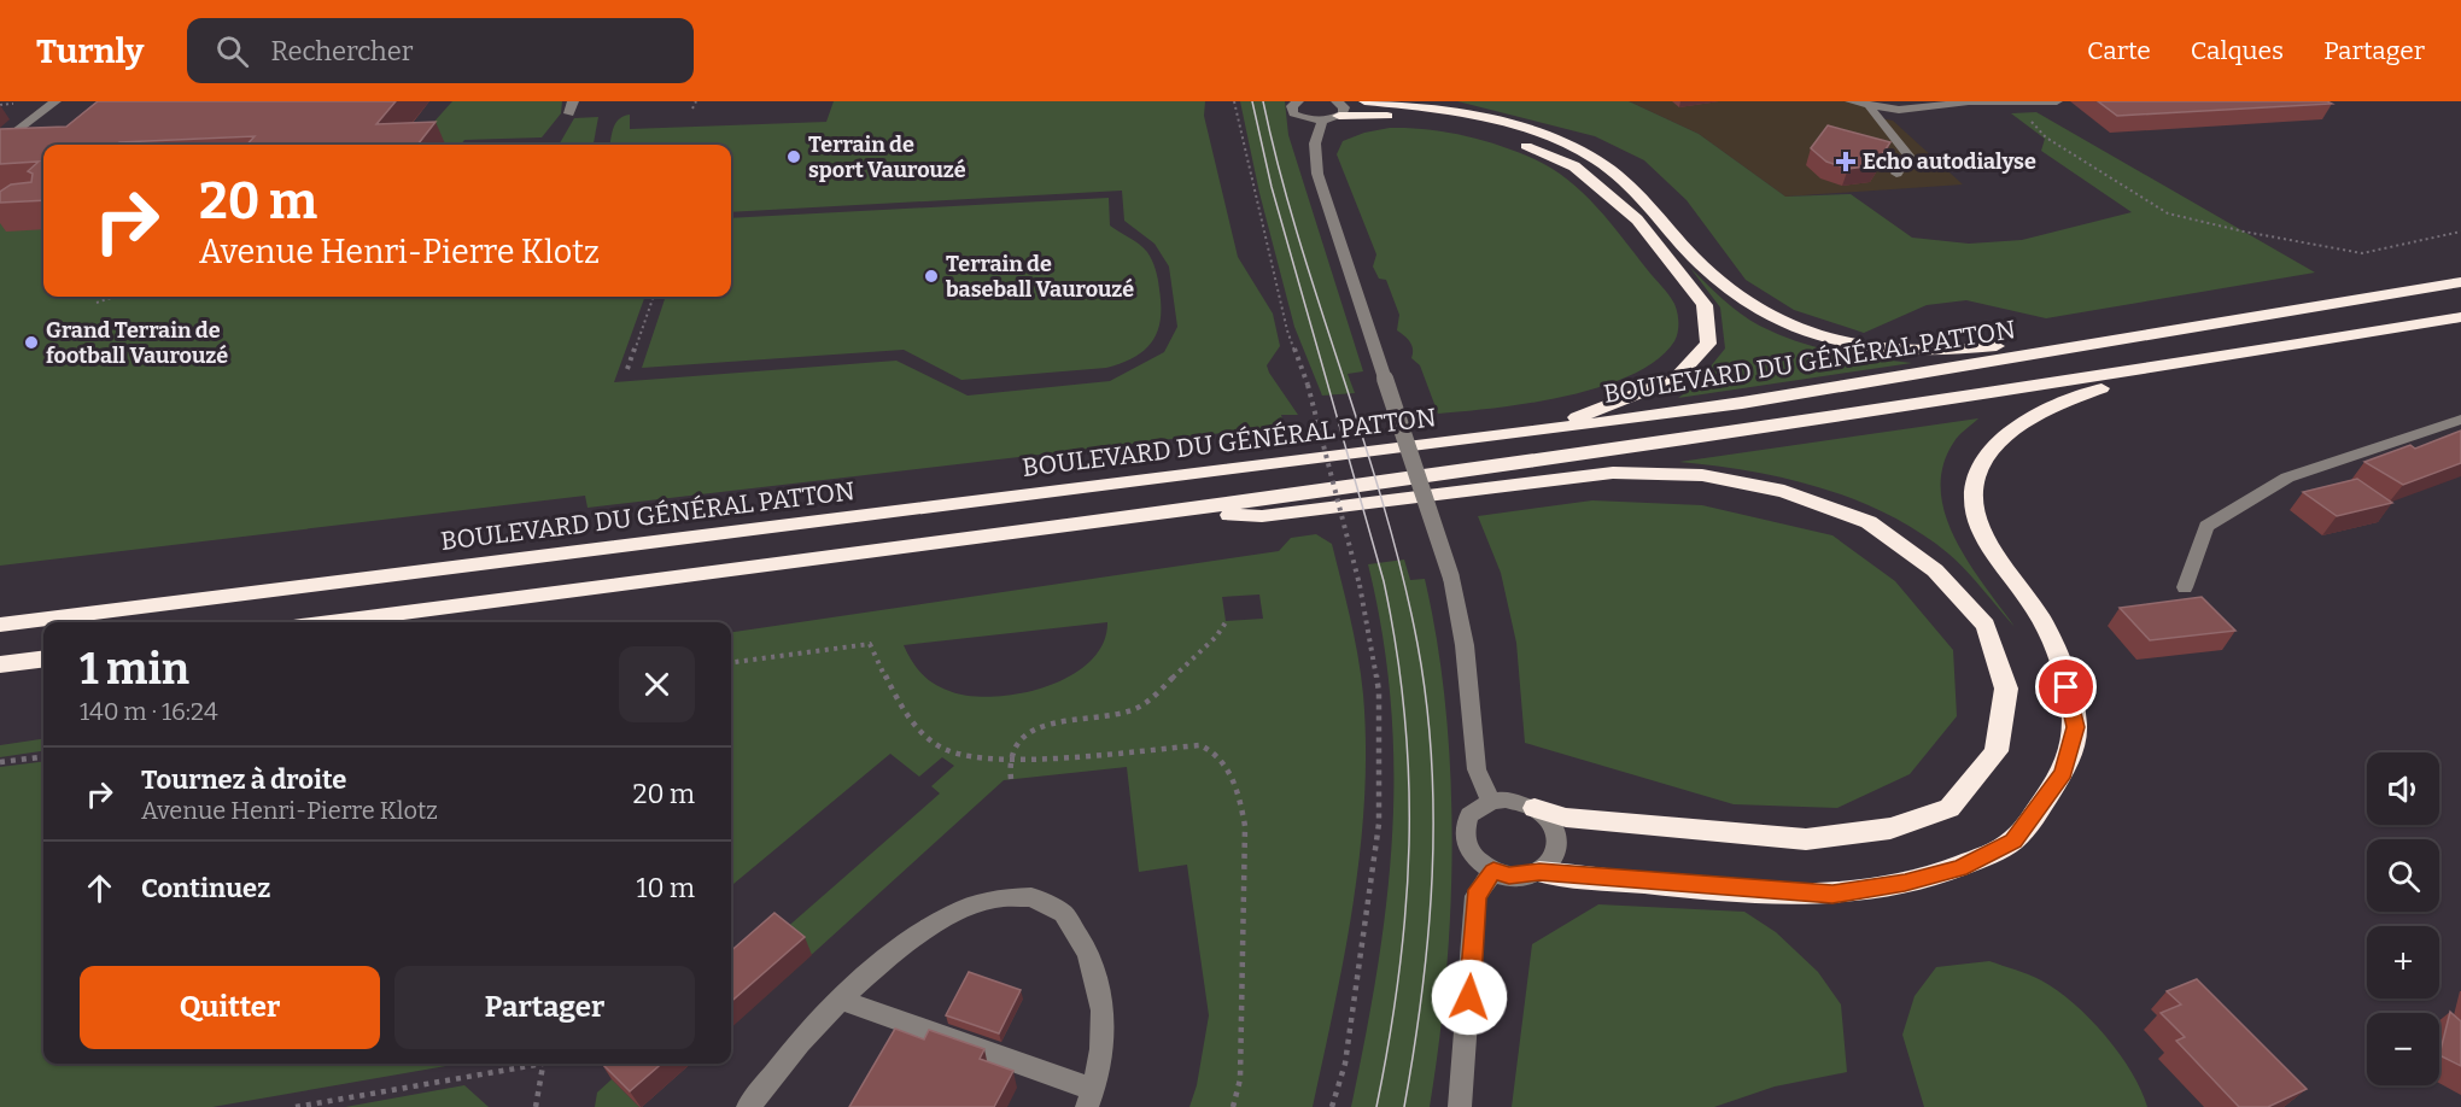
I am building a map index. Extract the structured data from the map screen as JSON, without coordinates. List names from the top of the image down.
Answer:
{
  "streets": {
    "highway": ["BOULEVARD DU GÉNÉRAL PATTON"]
  },
  "places": {
    "other": ["Terrain de sport Vaurouzé", "Terrain de baseball Vaurouzé", "Grand Terrain de football Vaurouzé"],
    "health": ["Echo autodialyse"]
  },
  "page": {
    "header": "Turnly",
    "search": "Rechercher",
    "nav": ["Carte", "Calques", "Partager"],
    "turn": ["20 m", "Avenue Henri-Pierre Klotz"],
    "heading": ["1 min", "140 m · 16:24"],
    "list": [
      {
        "name": "Tournez à droite",
        "note": "Avenue Henri-Pierre Klotz",
        "value": "20 m"
      },
      {
        "name": "Continuez",
        "value": "10 m"
      }
    ],
    "map_buttons": ["+", "−"],
    "buttons": ["Quitter", "Partager"]
  }
}
